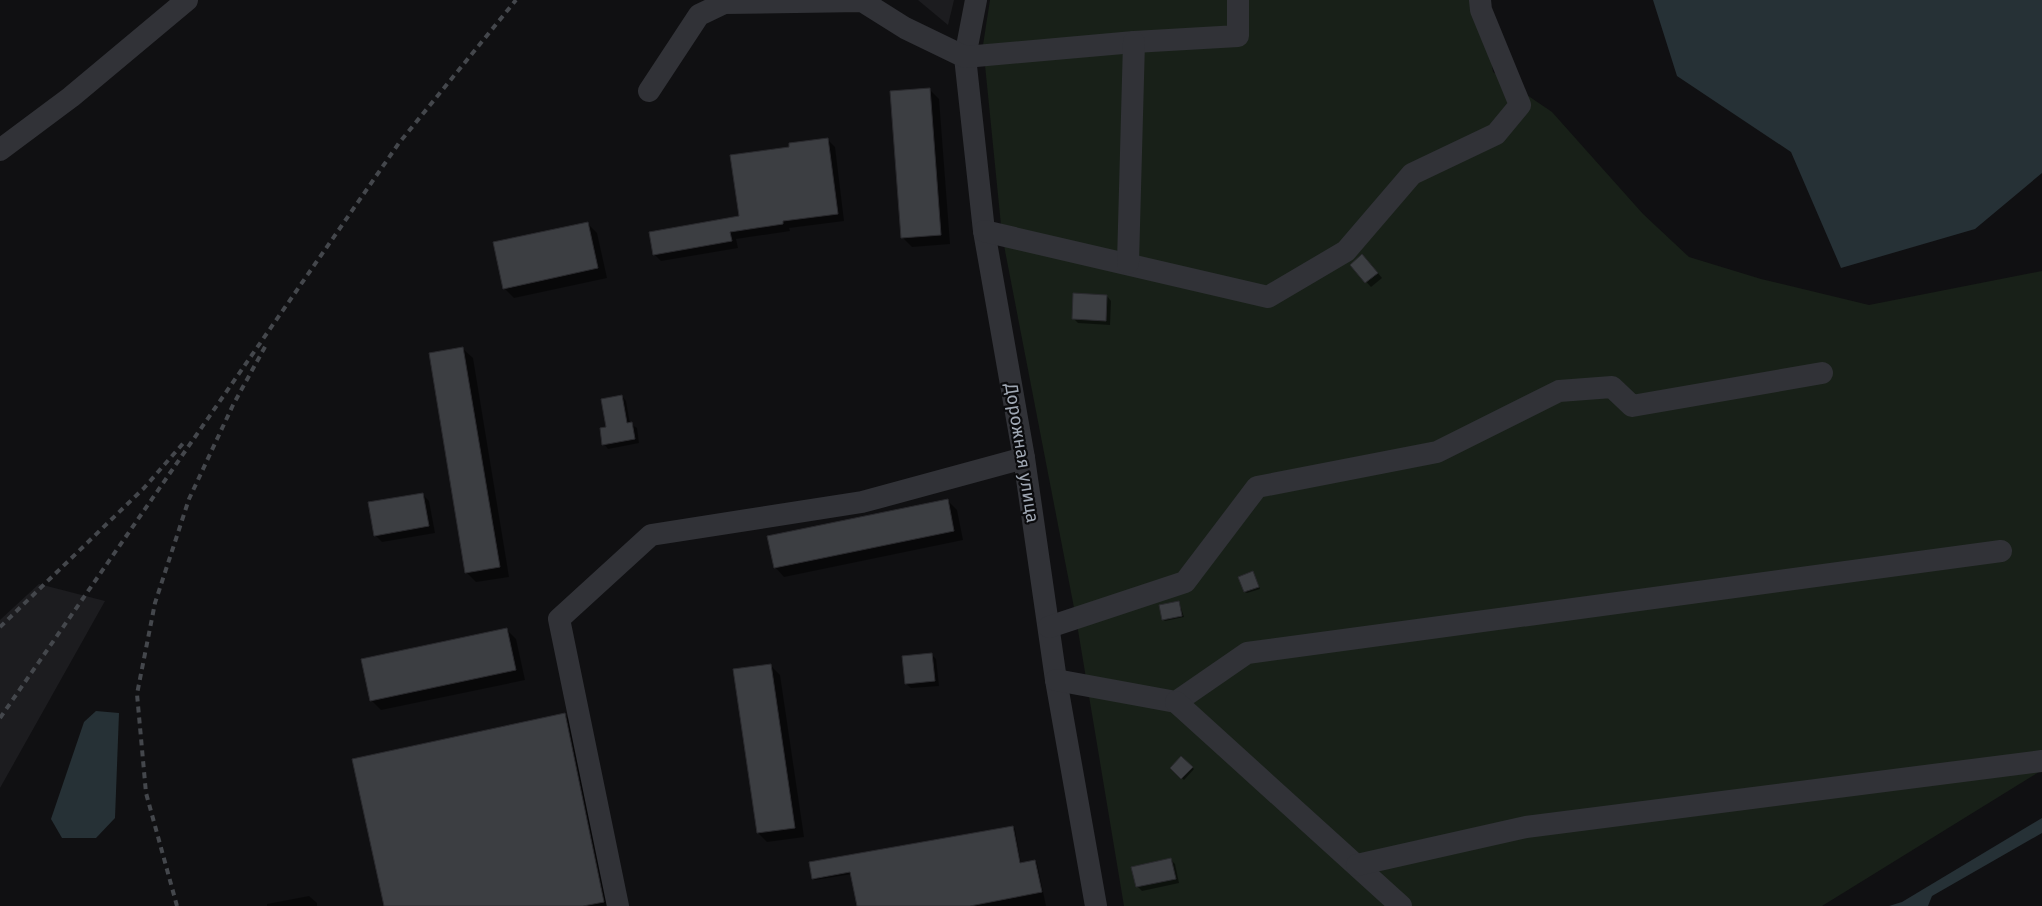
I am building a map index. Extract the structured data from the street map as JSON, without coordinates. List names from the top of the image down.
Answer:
{
  "streets": {
    "street": ["Дорожная улица"]
  }
}
